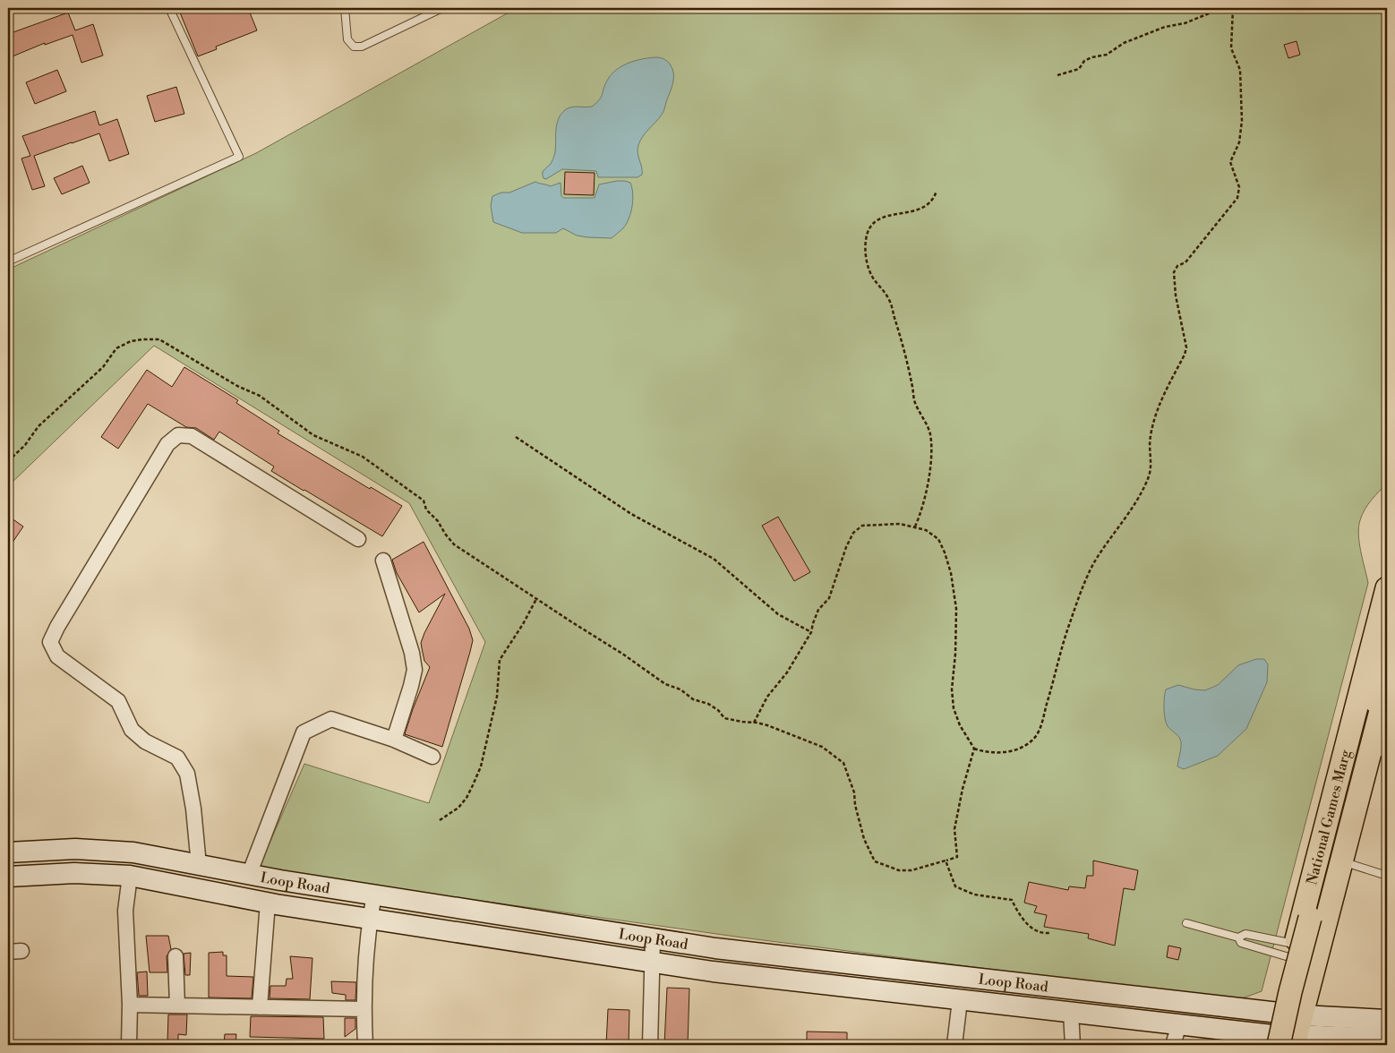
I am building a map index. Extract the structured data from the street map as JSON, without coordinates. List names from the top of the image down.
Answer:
{
  "streets": {
    "main road": ["National Games Marg", "Loop Road"]
  },
  "crossings": [
    ["National Games Marg", "Loop Road"]
  ]
}
